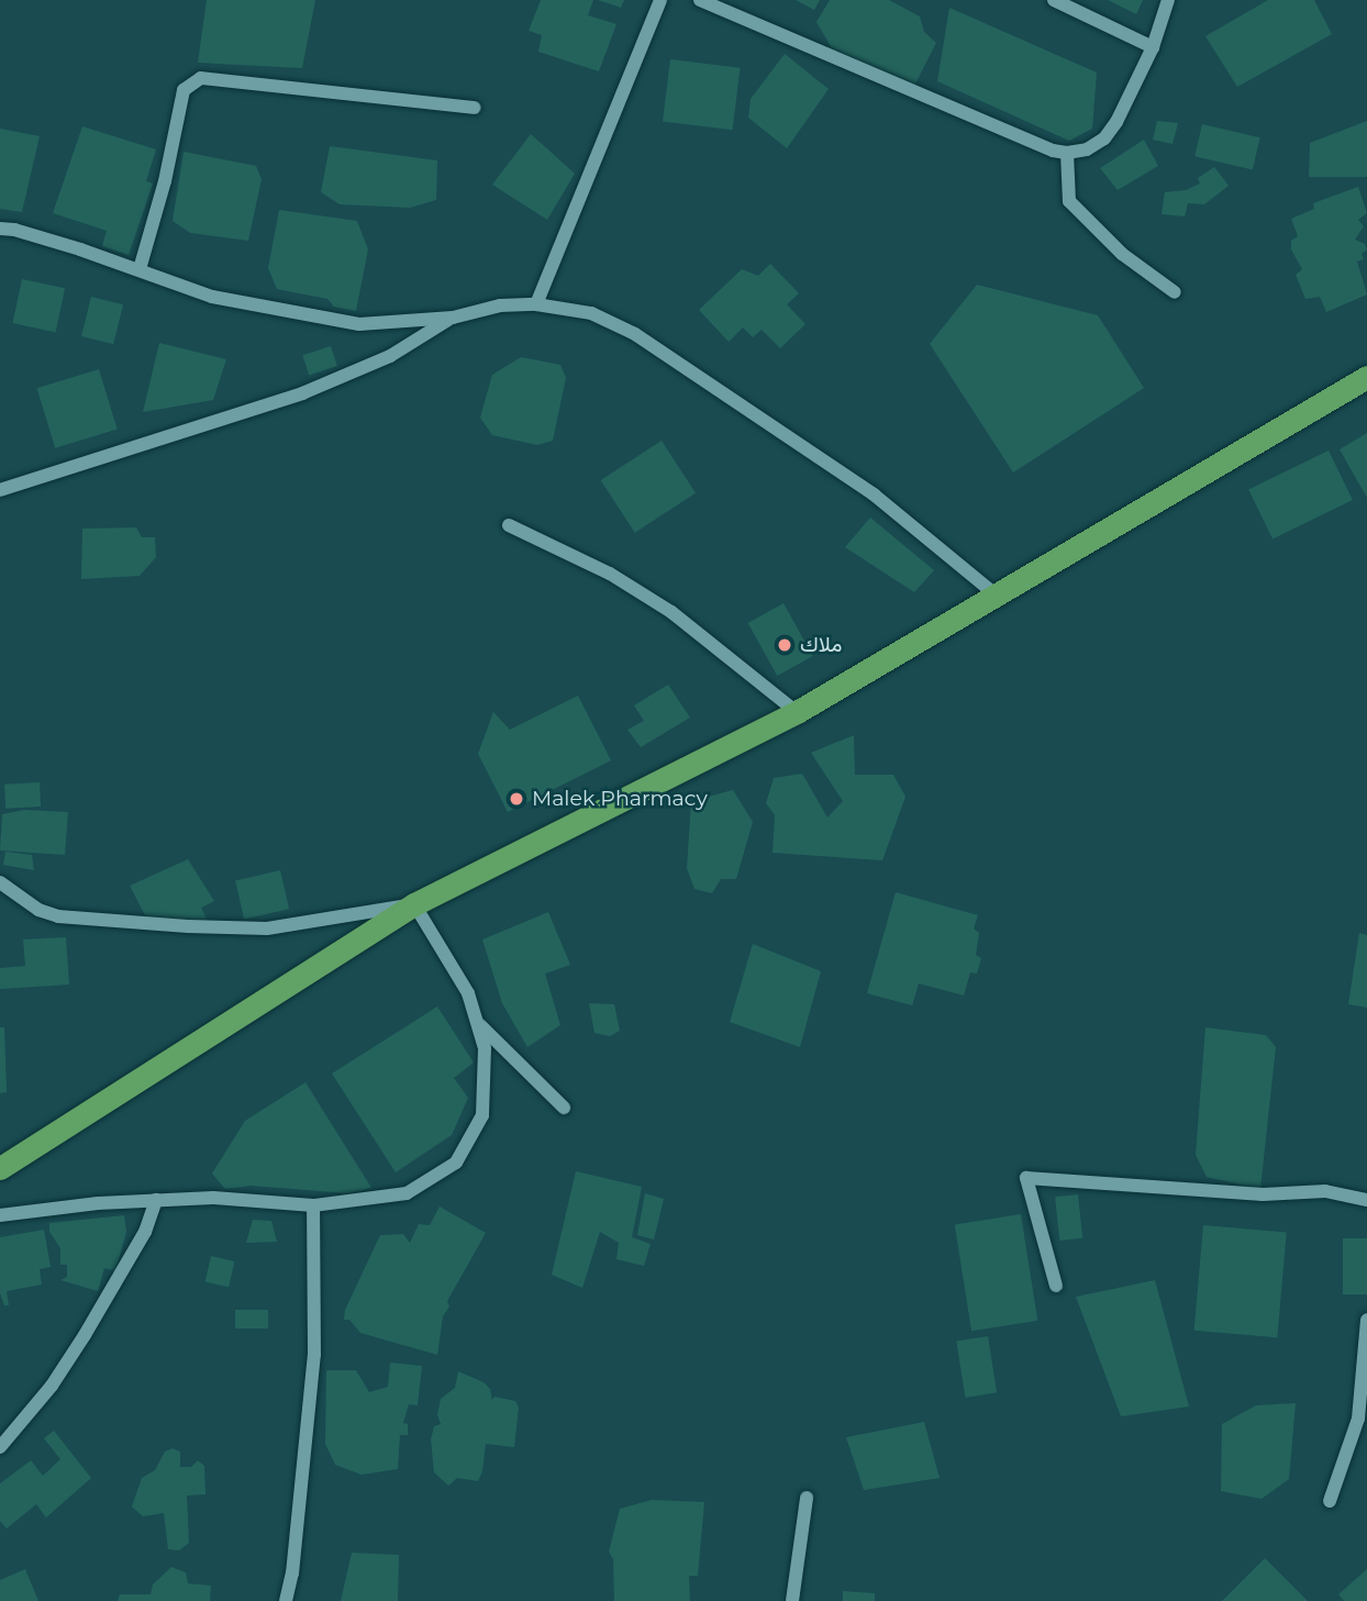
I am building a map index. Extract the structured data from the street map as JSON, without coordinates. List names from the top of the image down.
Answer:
{
  "places": ["ملاك", "Malek Pharmacy"]
}
